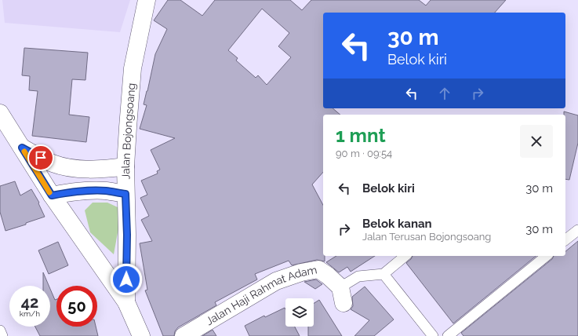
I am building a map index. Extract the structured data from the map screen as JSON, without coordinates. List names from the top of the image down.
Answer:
{
  "streets": {
    "main road": ["Jalan Bojongsoang", "Jalan Haji Rahmat Adam"]
  },
  "page": {
    "turn": ["30 m", "Belok kiri"],
    "heading": ["1 mnt", "90 m · 09:54"],
    "list": [
      {
        "name": "Belok kiri",
        "value": "30 m"
      },
      {
        "name": "Belok kanan",
        "note": "Jalan Terusan Bojongsoang",
        "value": "30 m"
      }
    ],
    "speed": "42 km/h",
    "limit": "50"
  }
}
